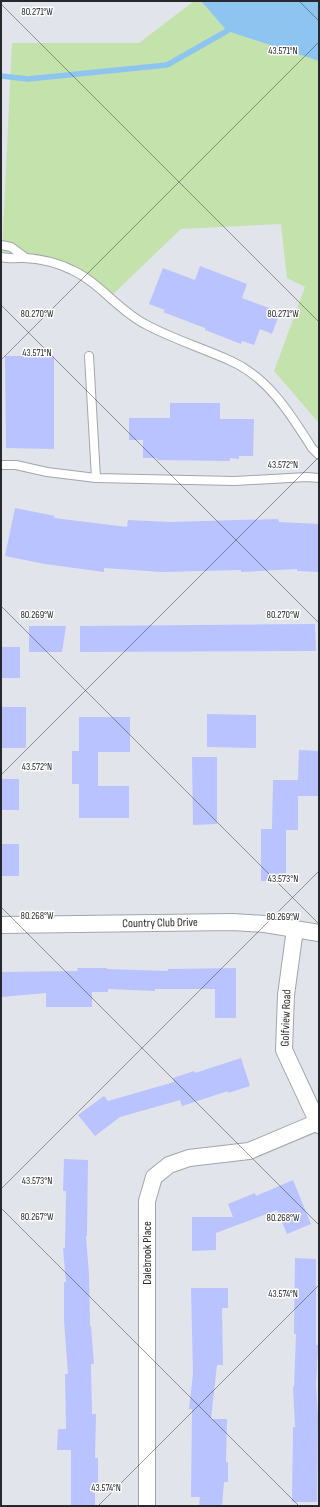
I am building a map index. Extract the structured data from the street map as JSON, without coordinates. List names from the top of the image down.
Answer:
{
  "streets": {
    "street": ["Country Club Drive", "Golfview Road", "Dalebrook Place"]
  },
  "crossings": [
    ["Country Club Drive", "Golfview Road"],
    ["Golfview Road", "Dalebrook Place"]
  ],
  "coordinates": [
    "80.271°W",
    "43.571°N",
    "80.270°W",
    "43.572°N",
    "80.269°W",
    "43.573°N",
    "80.268°W",
    "80.267°W",
    "43.574°N"
  ]
}
